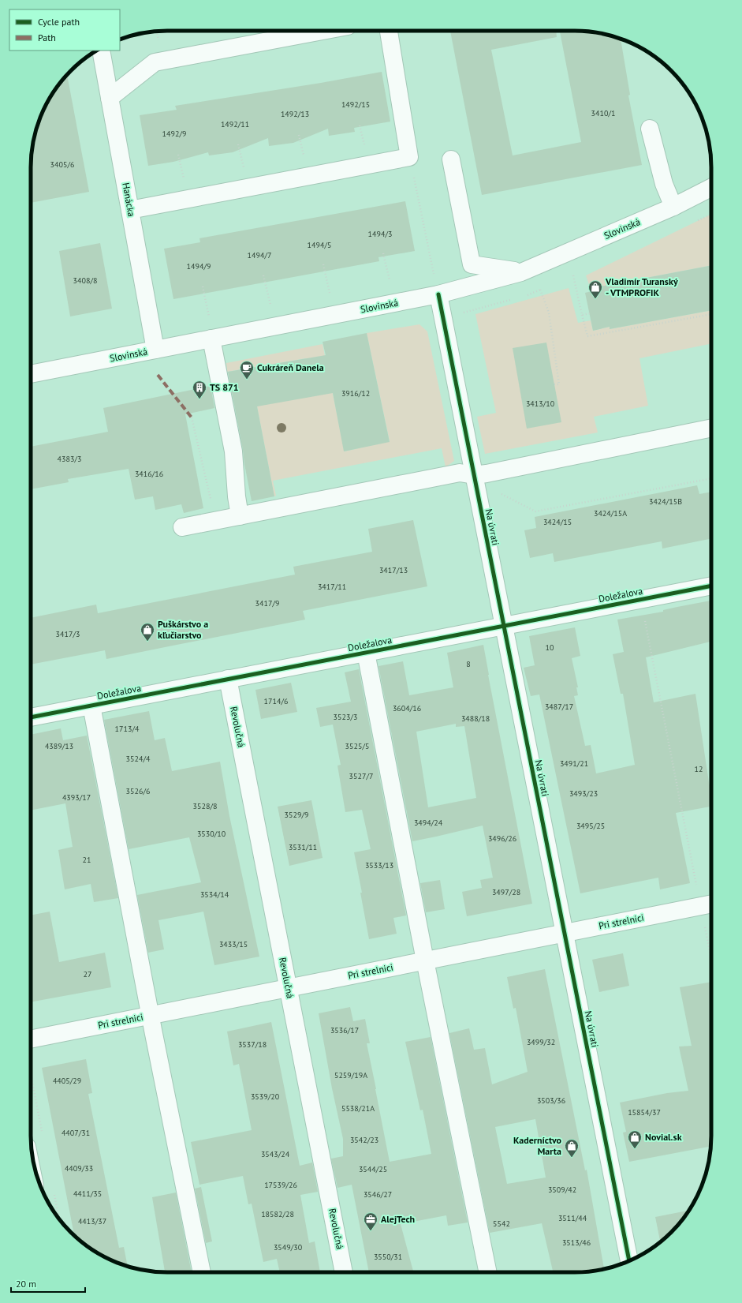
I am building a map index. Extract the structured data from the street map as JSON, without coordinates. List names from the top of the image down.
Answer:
{
  "streets": {
    "street": [
      "Hanácka",
      "Slovinská",
      "Na úvrati",
      "Doležalova",
      "Revolučná",
      "Pri strelnici"
    ]
  },
  "crossings": [
    ["Hanácka", "Slovinská"],
    ["Slovinská", "Na úvrati"],
    ["Na úvrati", "Doležalova"],
    ["Na úvrati", "Pri strelnici"],
    ["Doležalova", "Revolučná"],
    ["Revolučná", "Pri strelnici"]
  ],
  "places": {
    "shop": [
      "Vladimír Turanský - VTMPROFIK",
      "Puškárstvo a kľučiarstvo",
      "Novial.sk",
      "Kaderníctvo Marta"
    ],
    "cafe": ["Cukráreň Danela"],
    "building": ["TS 871"],
    "office": ["AlejTech"]
  },
  "house_numbers": [
    "1492/15",
    "3410/1",
    "1492/13",
    "1492/11",
    "1492/9",
    "3405/6",
    "1494/3",
    "1494/5",
    "1494/7",
    "1494/9",
    "3408/8",
    "3916/12",
    "3413/10",
    "4383/3",
    "3416/16",
    "3424/15B",
    "3424/15A",
    "3424/15",
    "3417/13",
    "3417/11",
    "3417/9",
    "3417/3",
    "10",
    "8",
    "1714/6",
    "3487/17",
    "3604/16",
    "3523/3",
    "3488/18",
    "1713/4",
    "4389/13",
    "3525/5",
    "3524/4",
    "3491/21",
    "12",
    "3527/7",
    "3526/6",
    "3493/23",
    "4393/17",
    "3528/8",
    "3529/9",
    "3494/24",
    "3495/25",
    "3530/10",
    "3496/26",
    "3531/11",
    "21",
    "3533/13",
    "3497/28",
    "3534/14",
    "3433/15",
    "27",
    "3536/17",
    "3499/32",
    "3537/18",
    "5259/19A",
    "4405/29",
    "3539/20",
    "3503/36",
    "5538/21A",
    "15854/37",
    "4407/31",
    "3542/23",
    "3543/24",
    "4409/33",
    "3544/25",
    "17539/26",
    "3509/42",
    "4411/35",
    "3546/27",
    "18582/28",
    "3511/44",
    "4413/37",
    "5542",
    "3513/46",
    "3549/30",
    "3550/31"
  ],
  "legend": ["Cycle path", "Path"],
  "scale_bar": "20 m"
}
